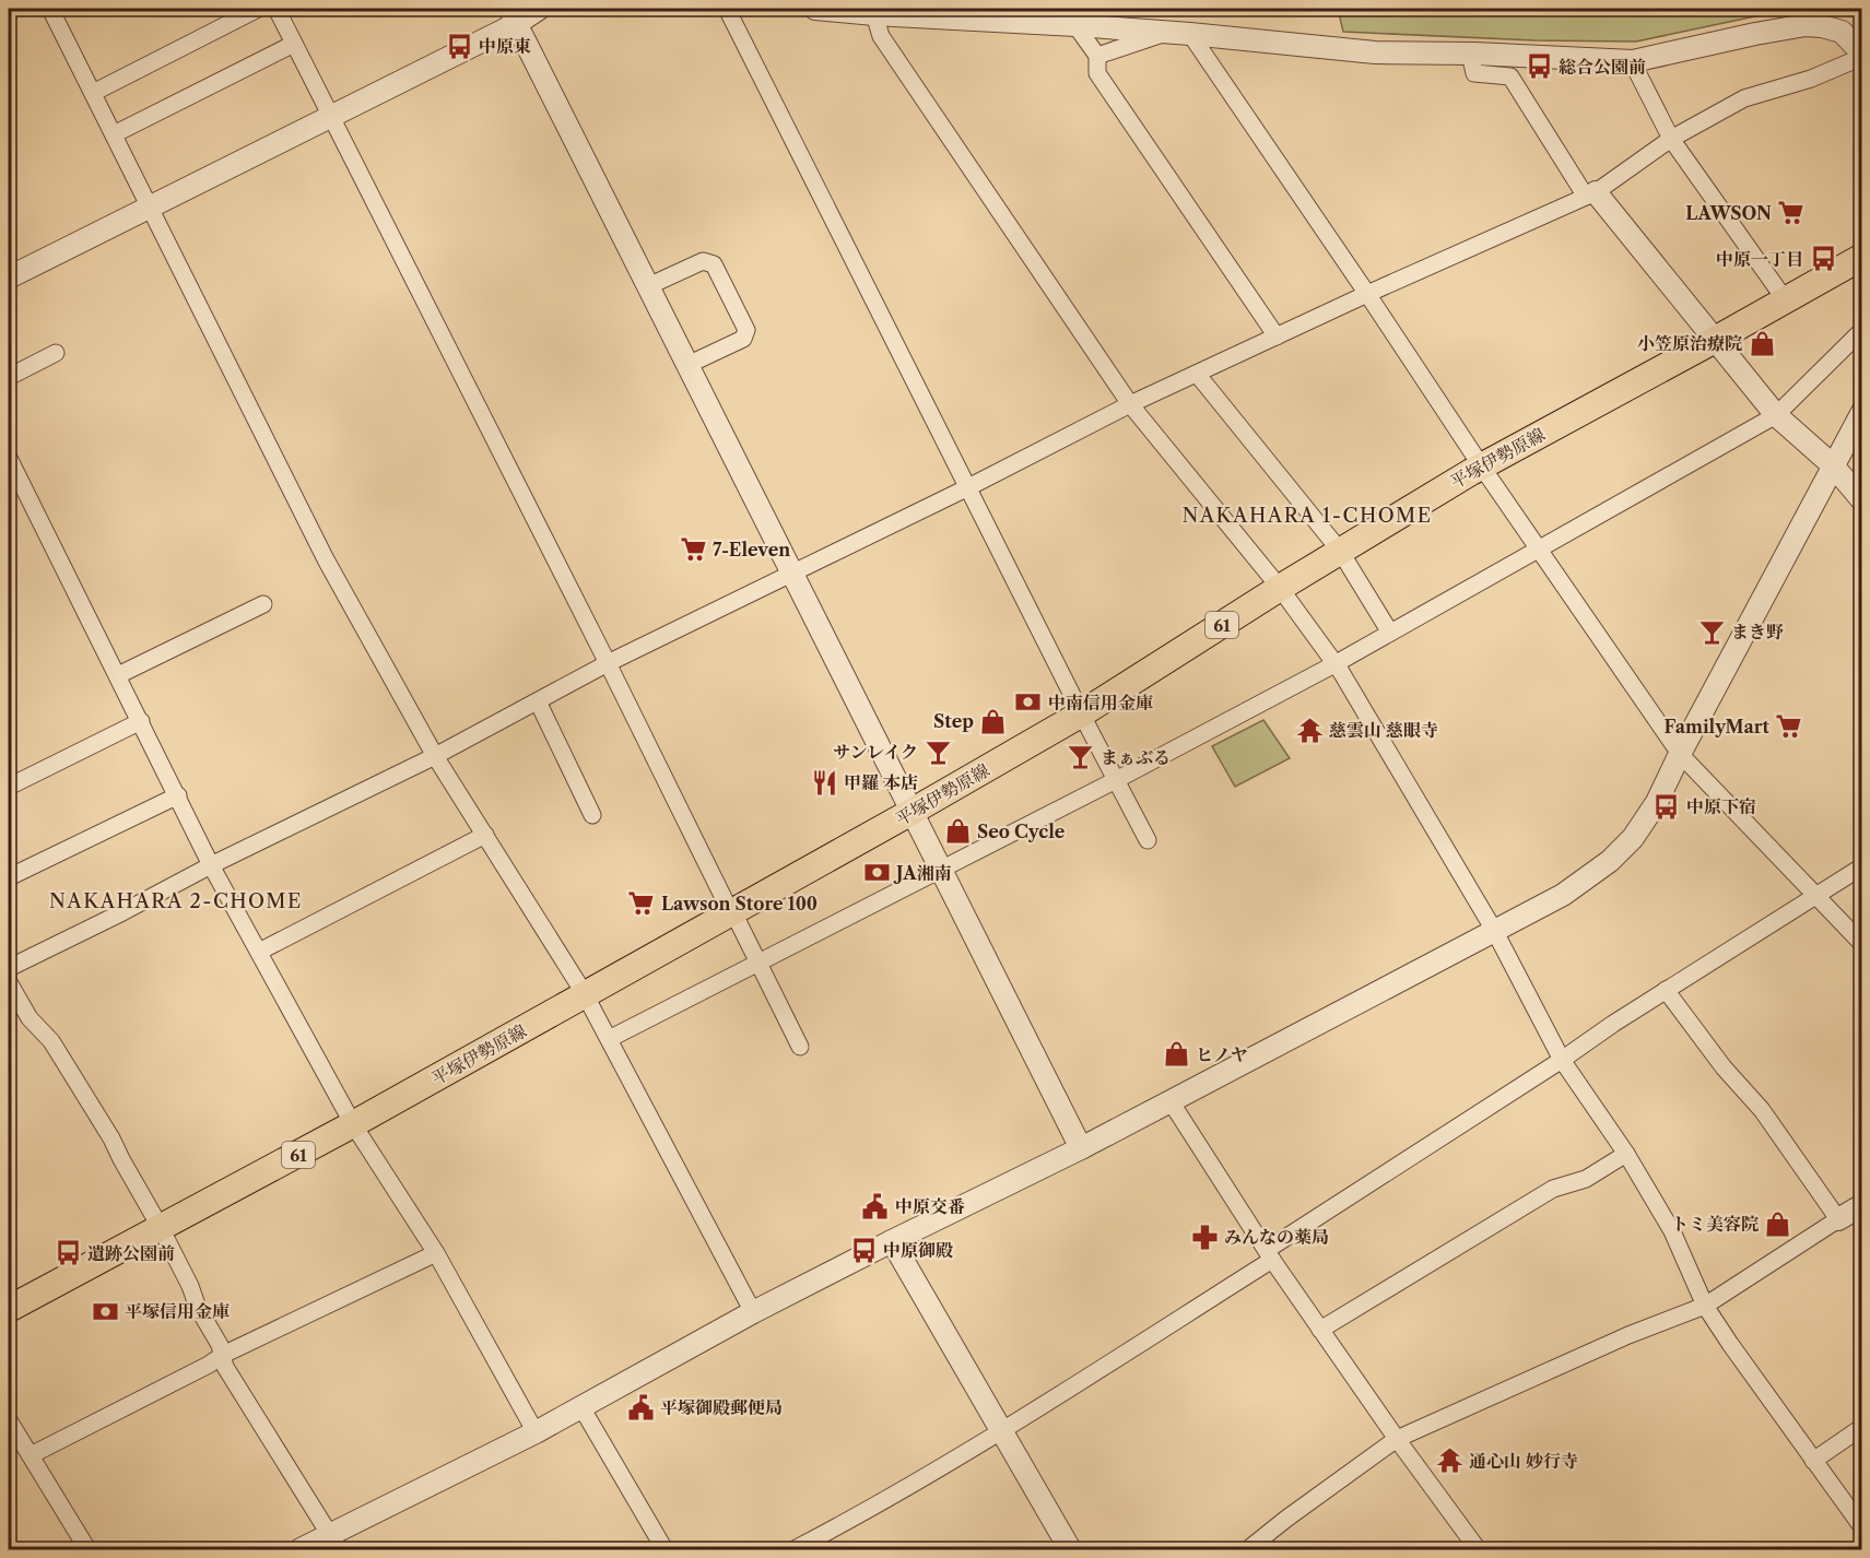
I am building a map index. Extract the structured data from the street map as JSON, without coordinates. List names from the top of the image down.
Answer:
{
  "streets": {
    "main road": ["平塚伊勢原線", "61"]
  },
  "districts": ["NAKAHARA 1-CHOME", "NAKAHARA 2-CHOME"],
  "places": {
    "bus stop": [
      "中原東",
      "総合公園前",
      "中原一丁目",
      "中原下宿",
      "中原御殿",
      "遺跡公園前"
    ],
    "supermarket": [
      "LAWSON",
      "7-Eleven",
      "FamilyMart",
      "Lawson Store 100"
    ],
    "shop": [
      "小笠原治療院",
      "Step",
      "Seo Cycle",
      "ヒノヤ",
      "トミ美容院"
    ],
    "bar": ["まき野", "サンレイク", "まぁぶる"],
    "bank": ["中南信用金庫", "JA湘南", "平塚信用金庫"],
    "temple": ["慈雲山 慈眼寺", "通心山 妙行寺"],
    "restaurant": ["甲羅 本店"],
    "public building": ["中原交番", "平塚御殿郵便局"],
    "pharmacy": ["みんなの薬局"]
  }
}
